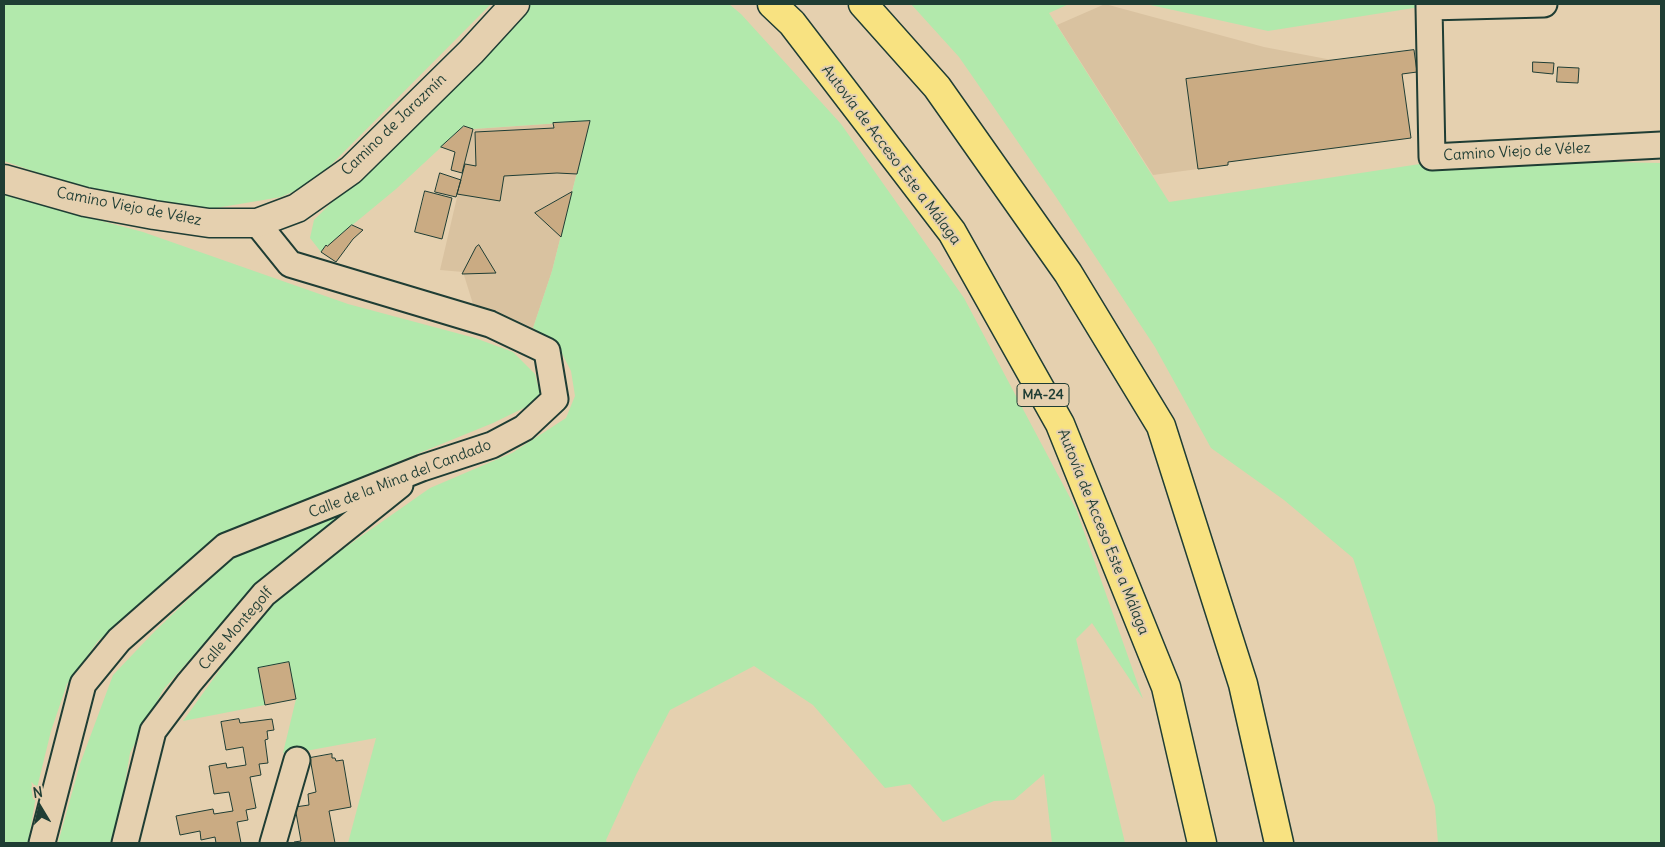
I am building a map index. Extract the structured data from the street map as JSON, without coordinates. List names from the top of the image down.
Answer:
{
  "streets": {
    "highway": ["Autovía de Acceso Este a Málaga", "MA-24"],
    "street": [
      "Camino de Jarazmín",
      "Camino Viejo de Vélez",
      "Calle de la Mina del Candado",
      "Calle Montegolf"
    ]
  },
  "crossings": [
    ["Camino de Jarazmín", "Camino Viejo de Vélez"],
    ["Camino de Jarazmín", "Calle de la Mina del Candado"],
    ["Camino Viejo de Vélez", "Calle de la Mina del Candado"],
    ["Calle de la Mina del Candado", "Calle Montegolf"]
  ],
  "north": "top"
}
